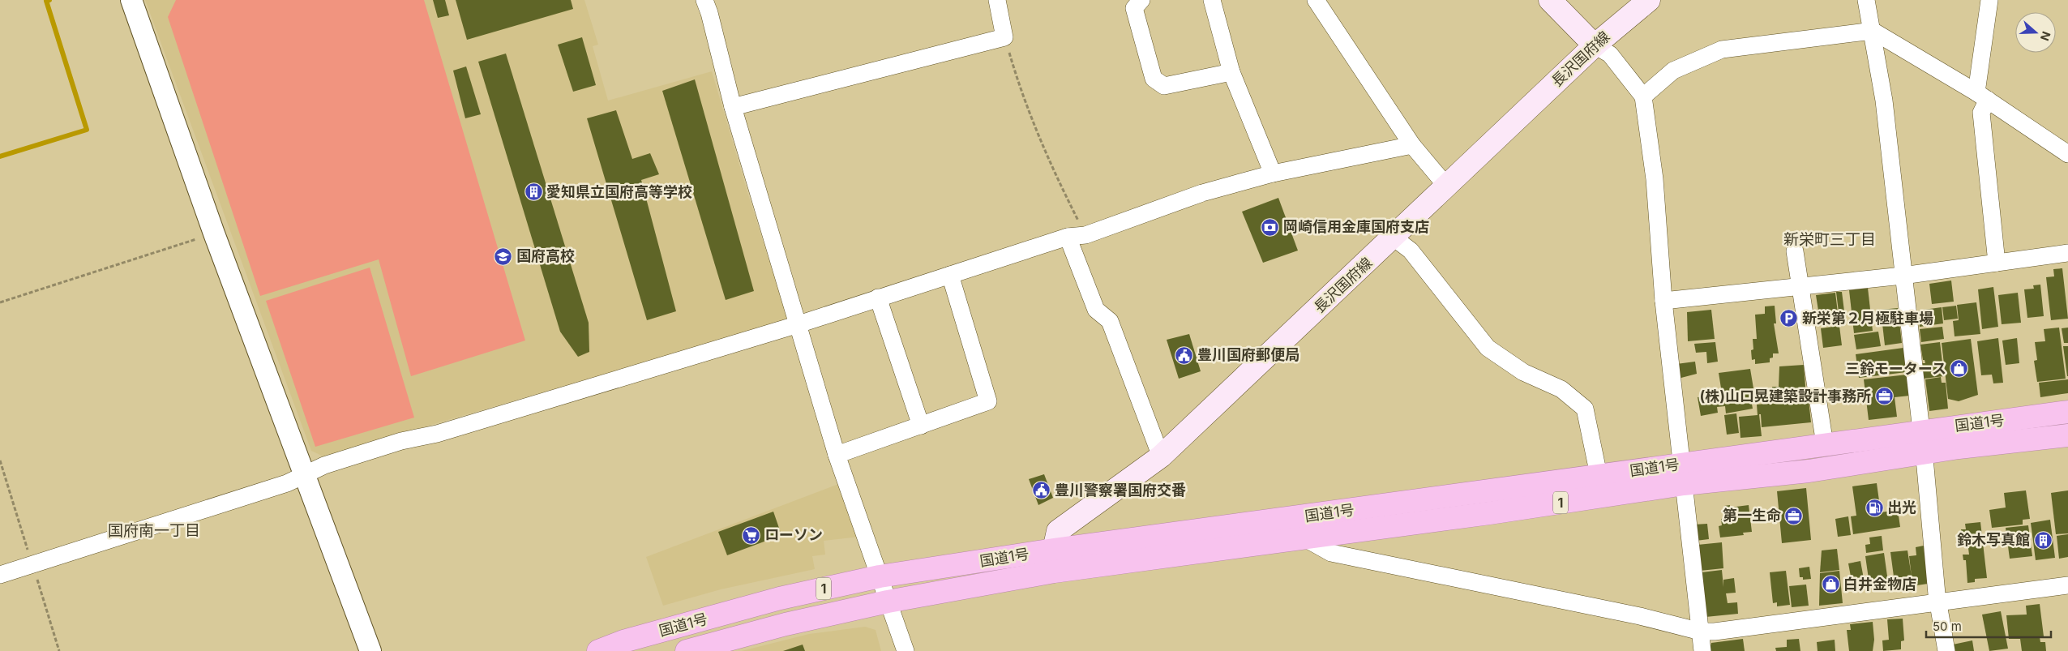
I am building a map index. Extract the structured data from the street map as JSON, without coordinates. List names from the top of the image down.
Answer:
{
  "streets": {
    "highway": ["国道1号", "1"],
    "main road": ["長沢国府線"]
  },
  "crossings": [
    ["長沢国府線", "国道1号"]
  ],
  "districts": ["新栄町三丁目", "国府南一丁目"],
  "places": {
    "building": ["愛知県立国府高等学校", "鈴木写真館"],
    "bank": ["岡崎信用金庫国府支店"],
    "school or university": ["国府高校"],
    "parking": ["新栄第２月極駐車場"],
    "public building": ["豊川国府郵便局", "豊川警察署国府交番"],
    "shop": ["三鈴モータース", "白井金物店"],
    "office": ["(株)山口晃建築設計事務所", "第一生命"],
    "fuel station": ["出光"],
    "supermarket": ["ローソン"]
  },
  "scale_bar": "50 m",
  "north": "right"
}
